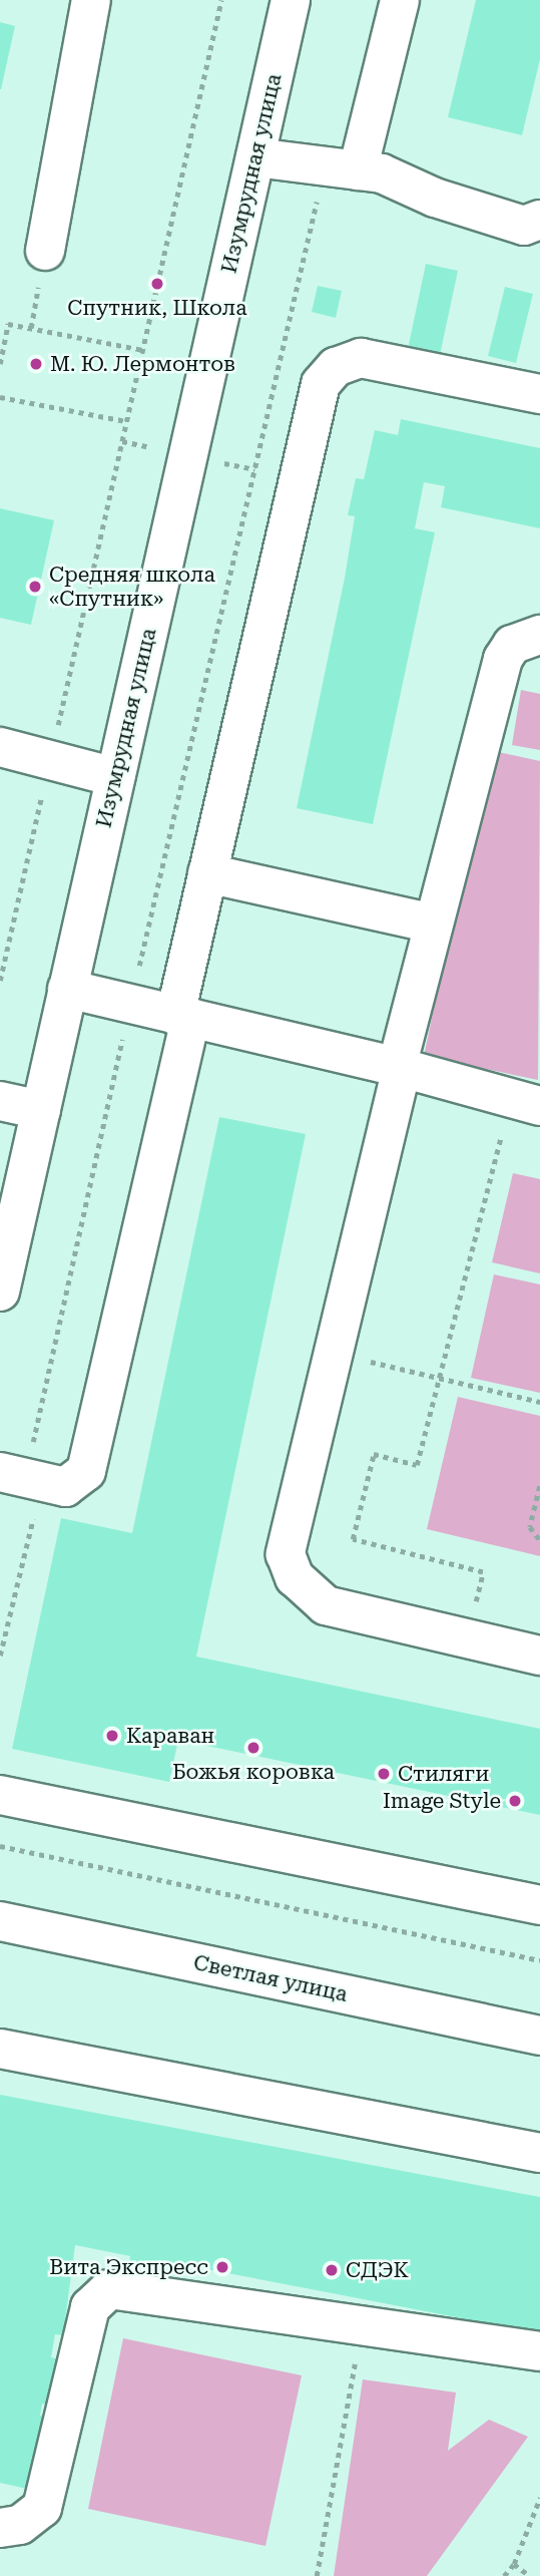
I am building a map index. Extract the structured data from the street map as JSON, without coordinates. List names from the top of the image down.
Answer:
{
  "streets": {
    "street": ["Изумрудная улица", "Светлая улица"]
  },
  "places": [
    "Спутник, Школа",
    "М. Ю. Лермонтов",
    "Средняя школа «Спутник»",
    "Караван",
    "Божья коровка",
    "Стиляги",
    "Image Style",
    "Вита Экспресс",
    "СДЭК"
  ]
}
